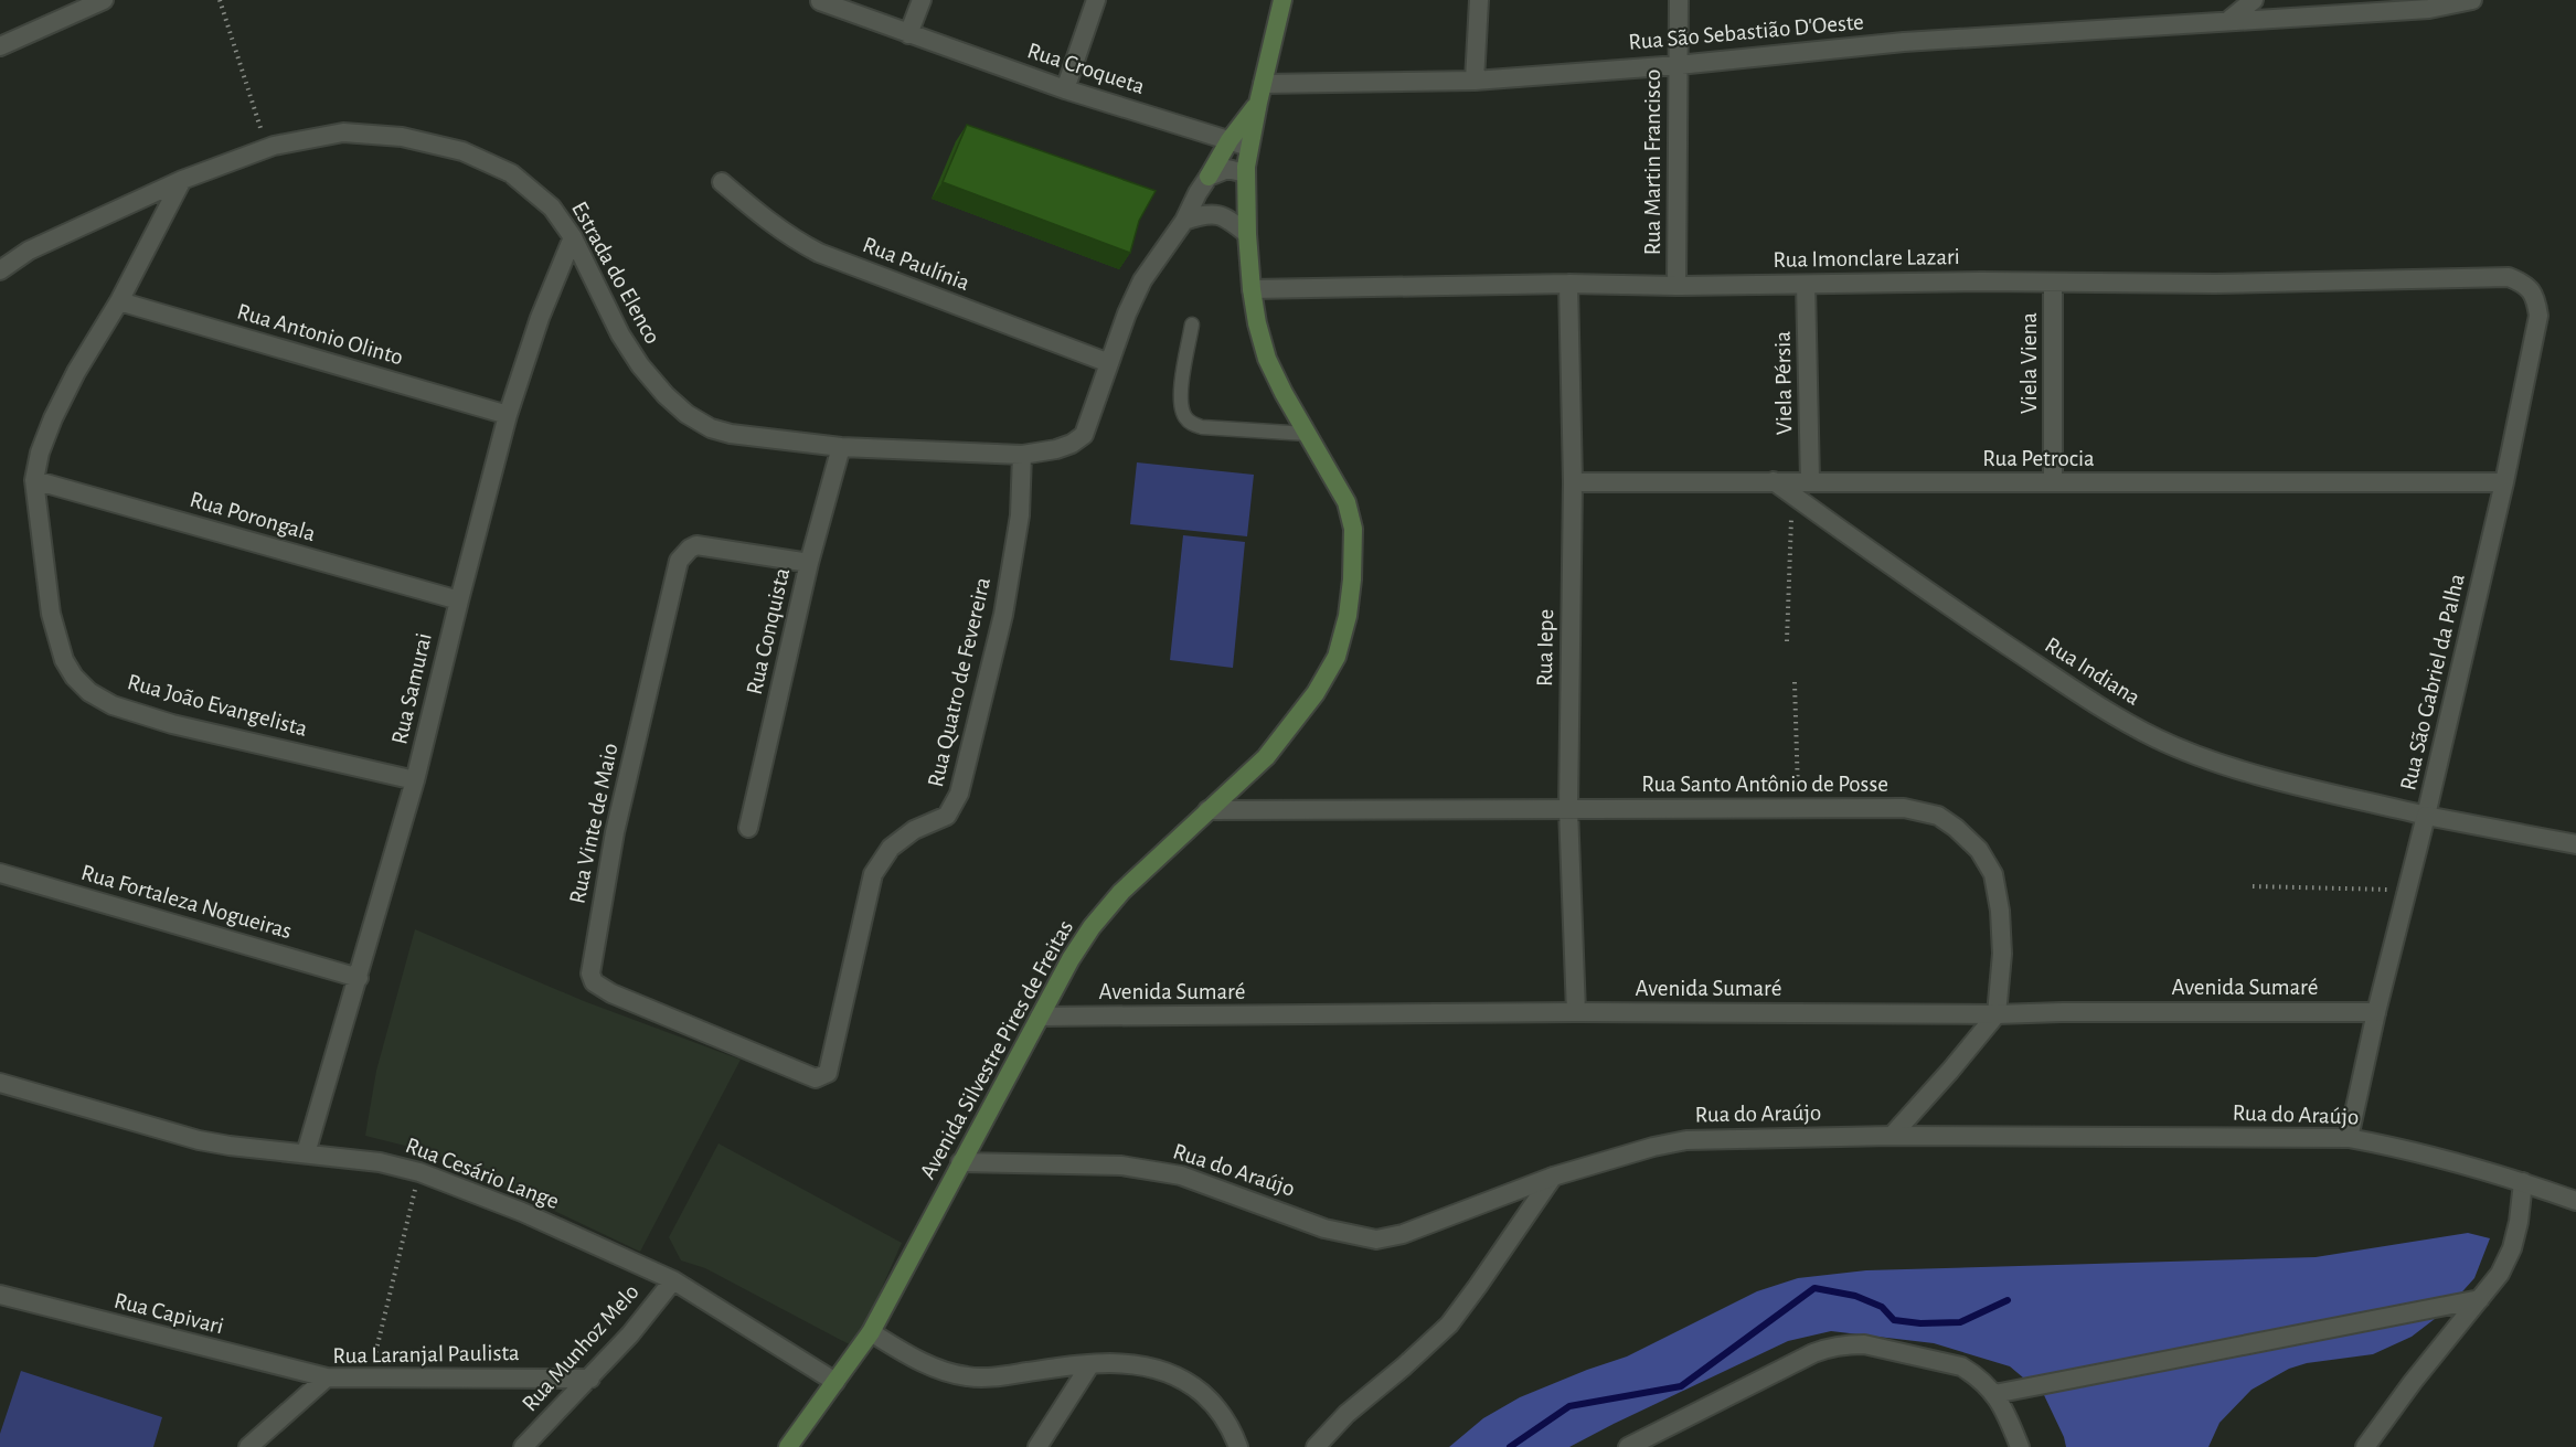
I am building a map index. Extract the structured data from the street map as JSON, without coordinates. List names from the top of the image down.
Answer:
{
  "streets": {
    "main road": ["Avenida Silvestre Pires de Freitas"],
    "street": [
      "Rua São Sebastião D'Oeste",
      "Rua Croqueta",
      "Rua Martin Francisco",
      "Rua Imonclare Lazari",
      "Rua Paulínia",
      "Estrada do Elenco",
      "Rua Antonio Olinto",
      "Viela Viena",
      "Viela Pérsia",
      "Rua Petrocia",
      "Rua Porongala",
      "Rua Conquista",
      "Rua Iepe",
      "Rua Indiana",
      "Rua Quatro de Fevereira",
      "Rua São Gabriel da Palha",
      "Rua Samurai",
      "Rua João Evangelista",
      "Rua Santo Antônio de Posse",
      "Rua Vinte de Maio",
      "Rua Fortaleza Nogueiras",
      "Avenida Sumaré",
      "Rua do Araújo",
      "Rua Cesário Lange",
      "Rua Capivari",
      "Rua Munhoz Melo",
      "Rua Laranjal Paulista"
    ]
  },
  "crossings": [
    ["Rua São Sebastião D'Oeste", "Rua Martin Francisco"],
    ["Rua São Sebastião D'Oeste", "Avenida Silvestre Pires de Freitas"],
    ["Rua Croqueta", "Avenida Silvestre Pires de Freitas"],
    ["Rua Martin Francisco", "Rua Imonclare Lazari"],
    ["Rua Imonclare Lazari", "Viela Viena"],
    ["Rua Imonclare Lazari", "Viela Pérsia"],
    ["Rua Imonclare Lazari", "Rua Iepe"],
    ["Rua Imonclare Lazari", "Rua São Gabriel da Palha"],
    ["Rua Imonclare Lazari", "Avenida Silvestre Pires de Freitas"],
    ["Rua Paulínia", "Estrada do Elenco"],
    ["Estrada do Elenco", "Rua Conquista"],
    ["Estrada do Elenco", "Rua Quatro de Fevereira"],
    ["Estrada do Elenco", "Rua Samurai"],
    ["Estrada do Elenco", "Rua João Evangelista"],
    ["Rua Antonio Olinto", "Rua Samurai"],
    ["Rua Antonio Olinto", "Rua João Evangelista"],
    ["Viela Viena", "Rua Petrocia"],
    ["Viela Pérsia", "Rua Petrocia"],
    ["Rua Petrocia", "Rua Iepe"],
    ["Rua Petrocia", "Rua Indiana"],
    ["Rua Petrocia", "Rua São Gabriel da Palha"],
    ["Rua Porongala", "Rua Samurai"],
    ["Rua Porongala", "Rua João Evangelista"],
    ["Rua Conquista", "Rua Vinte de Maio"],
    ["Rua Iepe", "Rua Santo Antônio de Posse"],
    ["Rua Iepe", "Avenida Sumaré"],
    ["Rua Indiana", "Rua São Gabriel da Palha"],
    ["Rua Quatro de Fevereira", "Rua Vinte de Maio"],
    ["Rua São Gabriel da Palha", "Avenida Sumaré"],
    ["Rua São Gabriel da Palha", "Rua do Araújo"],
    ["Rua Samurai", "Rua João Evangelista"],
    ["Rua Samurai", "Rua Fortaleza Nogueiras"],
    ["Rua Samurai", "Rua Cesário Lange"],
    ["Rua Santo Antônio de Posse", "Avenida Sumaré"],
    ["Rua Santo Antônio de Posse", "Avenida Silvestre Pires de Freitas"],
    ["Avenida Sumaré", "Avenida Silvestre Pires de Freitas"],
    ["Avenida Silvestre Pires de Freitas", "Rua do Araújo"],
    ["Avenida Silvestre Pires de Freitas", "Rua Cesário Lange"],
    ["Rua Cesário Lange", "Rua Munhoz Melo"],
    ["Rua Capivari", "Rua Laranjal Paulista"],
    ["Rua Munhoz Melo", "Rua Laranjal Paulista"]
  ]
}
